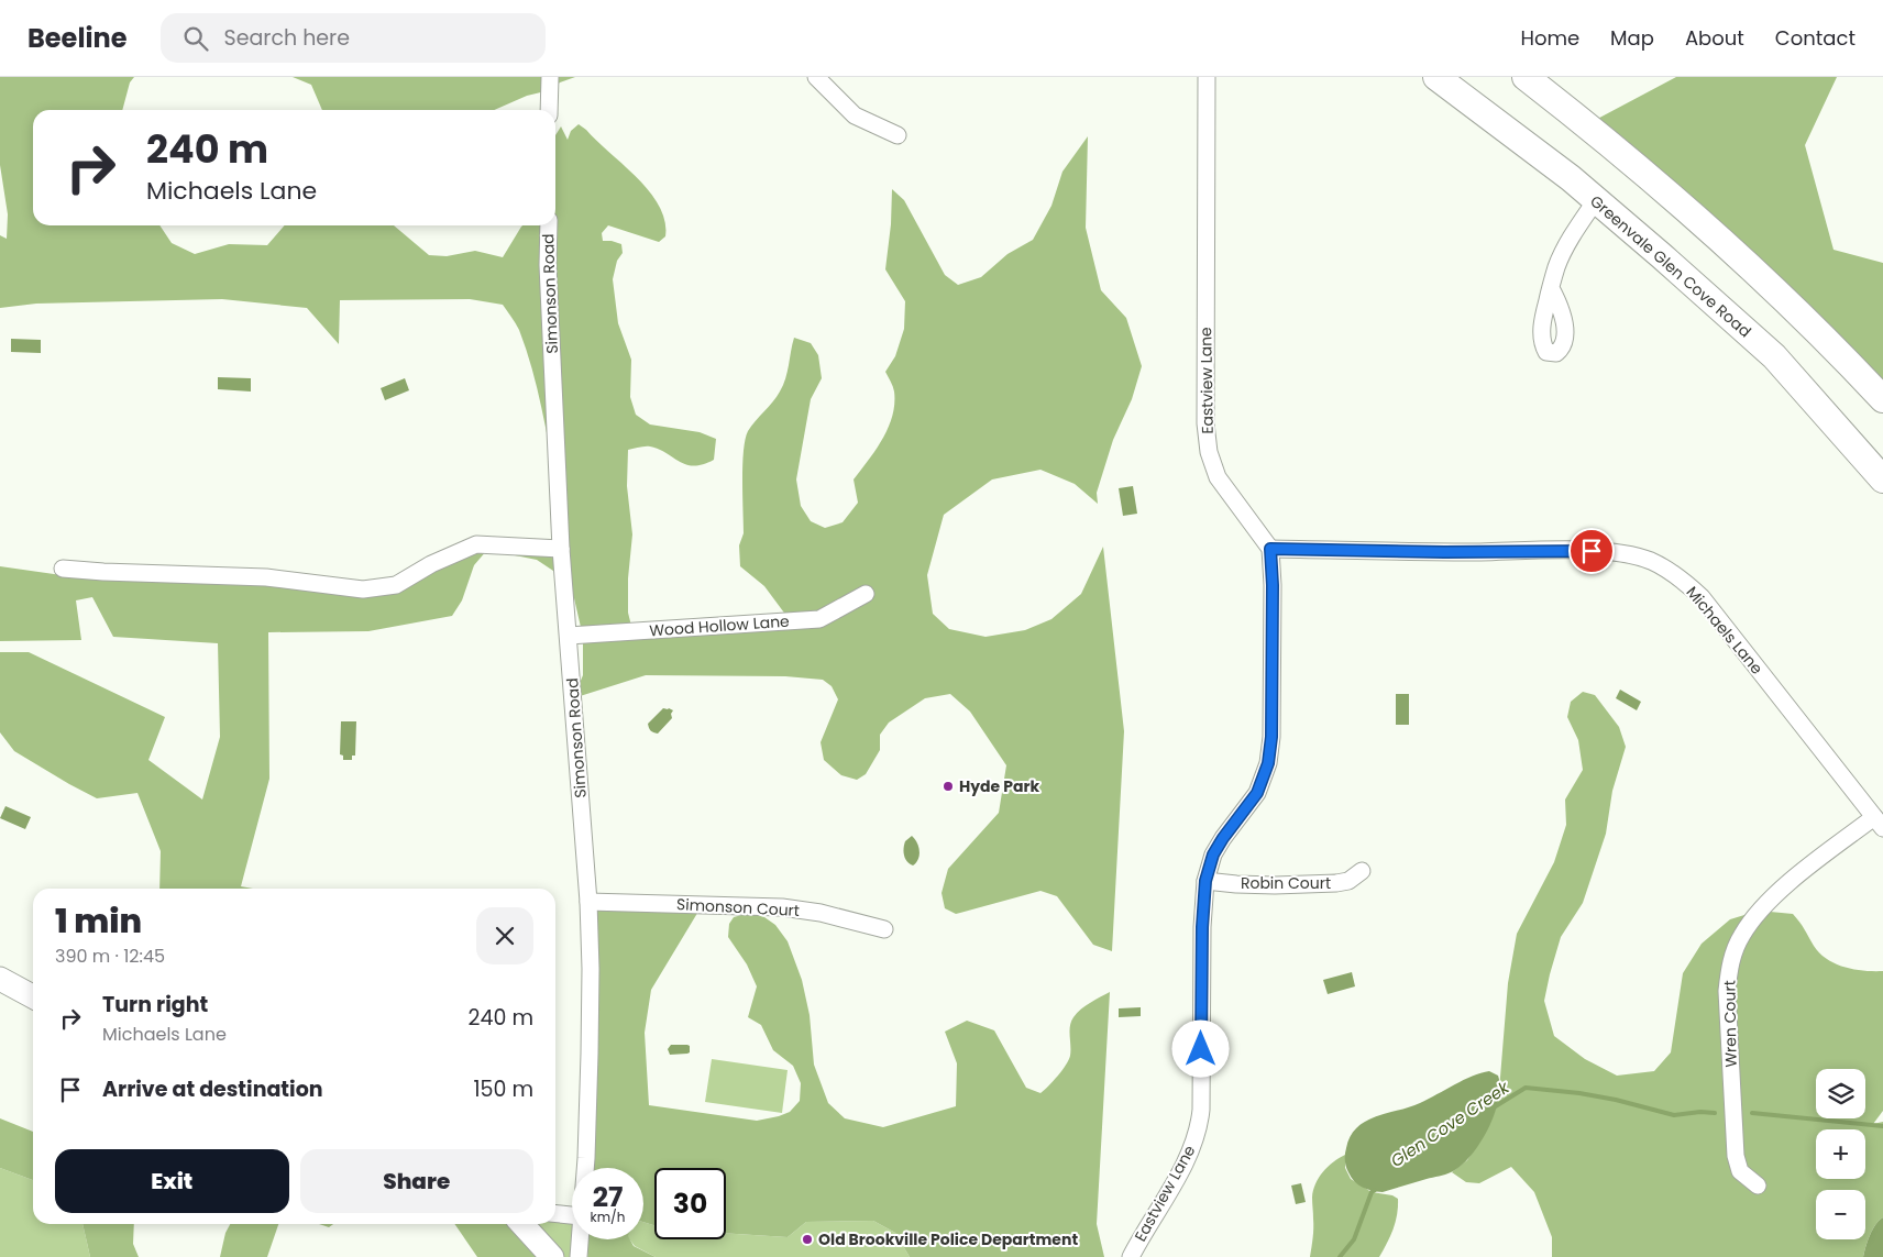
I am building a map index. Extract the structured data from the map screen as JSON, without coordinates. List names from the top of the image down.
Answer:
{
  "streets": {
    "main road": ["Greenvale Glen Cove Road"],
    "street": [
      "Simonson Road",
      "Eastview Lane",
      "Wood Hollow Lane",
      "Michaels Lane",
      "Robin Court",
      "Simonson Court",
      "Wren Court"
    ]
  },
  "crossings": [
    ["Simonson Road", "Wood Hollow Lane"],
    ["Simonson Road", "Simonson Court"],
    ["Eastview Lane", "Michaels Lane"],
    ["Eastview Lane", "Robin Court"],
    ["Michaels Lane", "Wren Court"]
  ],
  "water": ["Glen Cove Creek"],
  "places": ["Hyde Park", "Old Brookville Police Department"],
  "page": {
    "header": "Beeline",
    "search": "Search here",
    "nav": [
      "Home",
      "Map",
      "About",
      "Contact"
    ],
    "turn": ["240 m", "Michaels Lane"],
    "heading": ["1 min", "390 m · 12:45"],
    "list": [
      {
        "name": "Turn right",
        "note": "Michaels Lane",
        "value": "240 m"
      },
      {
        "name": "Arrive at destination",
        "value": "150 m"
      }
    ],
    "map_buttons": ["+", "−"],
    "buttons": ["Exit", "Share"],
    "speed": "27 km/h",
    "limit": "30"
  }
}
